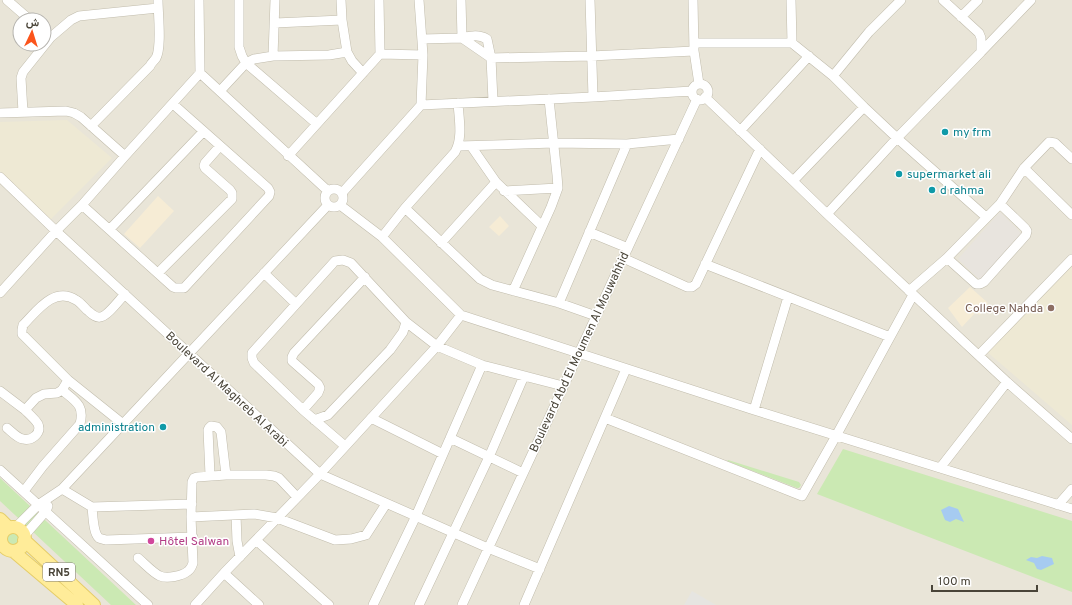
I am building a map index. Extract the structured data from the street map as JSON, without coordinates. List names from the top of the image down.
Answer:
{
  "streets": {
    "main road": ["RN5"],
    "street": ["Boulevard Abd El Moumen Al Mouwahhid", "Boulevard Al Maghreb Al Arabi"]
  },
  "crossings": [
    ["Boulevard Abd El Moumen Al Mouwahhid", "Boulevard Al Maghreb Al Arabi"]
  ],
  "places": [
    "my frm",
    "supermarket ali",
    "d rahma",
    "College Nahda",
    "administration",
    "Hôtel Salwan"
  ],
  "scale_bar": "100 m",
  "north": "top"
}
